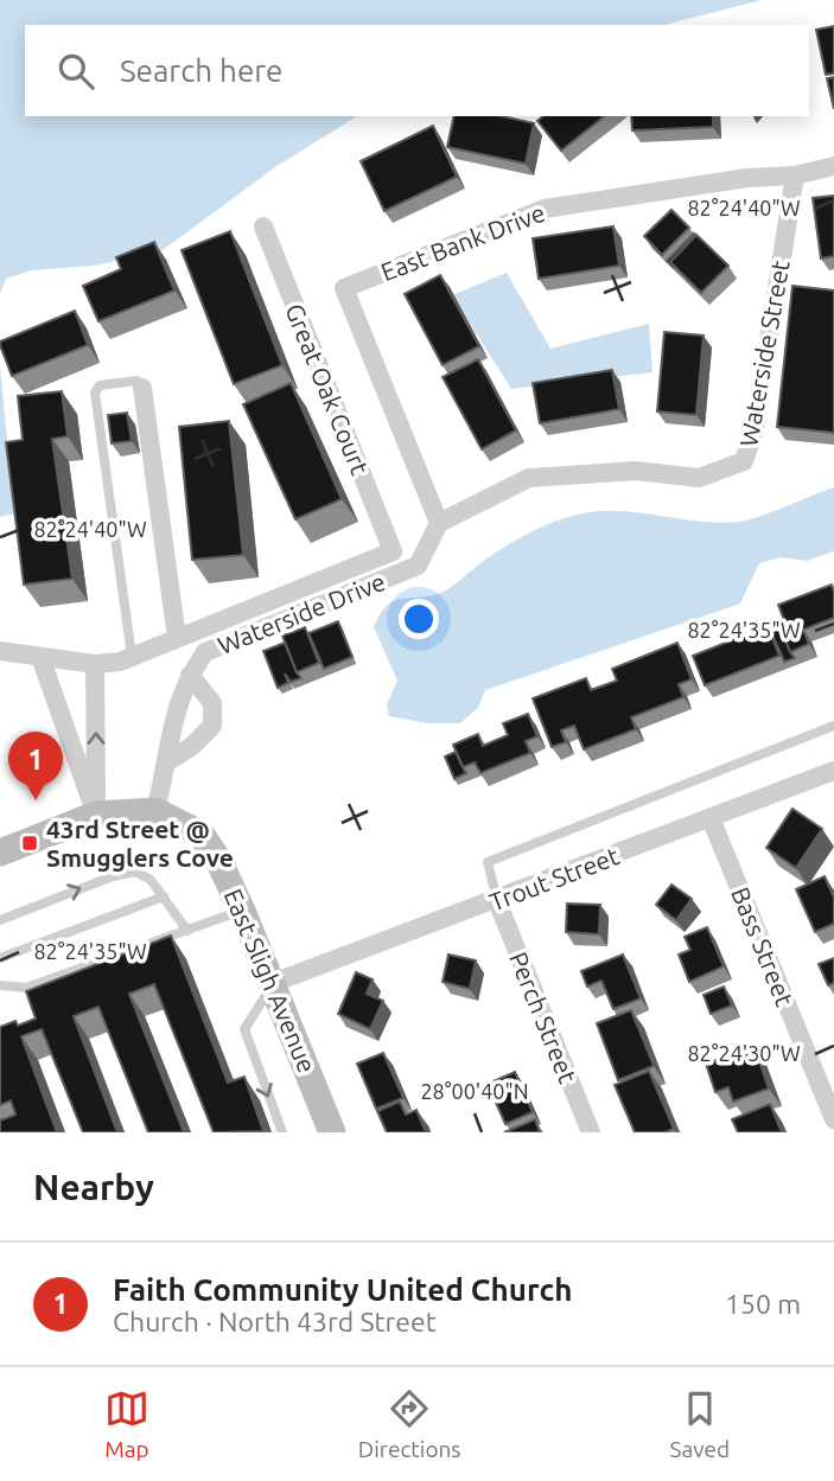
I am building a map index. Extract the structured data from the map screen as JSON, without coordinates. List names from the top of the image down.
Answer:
{
  "streets": {
    "street": [
      "East Bank Drive",
      "Waterside Street",
      "Great Oak Court",
      "Waterside Drive",
      "Trout Street",
      "Bass Street",
      "East Sligh Avenue",
      "Perch Street"
    ]
  },
  "crossings": [
    ["East Bank Drive", "Waterside Street"],
    ["East Bank Drive", "Waterside Drive"],
    ["Waterside Street", "Waterside Drive"],
    ["Waterside Drive", "East Sligh Avenue"],
    ["Trout Street", "Bass Street"],
    ["Trout Street", "East Sligh Avenue"],
    ["Trout Street", "Perch Street"]
  ],
  "places": {
    "transit": ["43rd Street @ Smugglers Cove"]
  },
  "page": {
    "search": "Search here",
    "pins": "1",
    "heading": "Nearby",
    "list": [
      {
        "mark": "1",
        "name": "Faith Community United Church",
        "note": "Church · North 43rd Street",
        "value": "150 m"
      }
    ],
    "nav": ["Map", "Directions", "Saved"]
  },
  "coordinates": [
    "82°24'40\"W",
    "82°24'35\"W",
    "82°24'30\"W",
    "28°00'40\"N"
  ]
}
